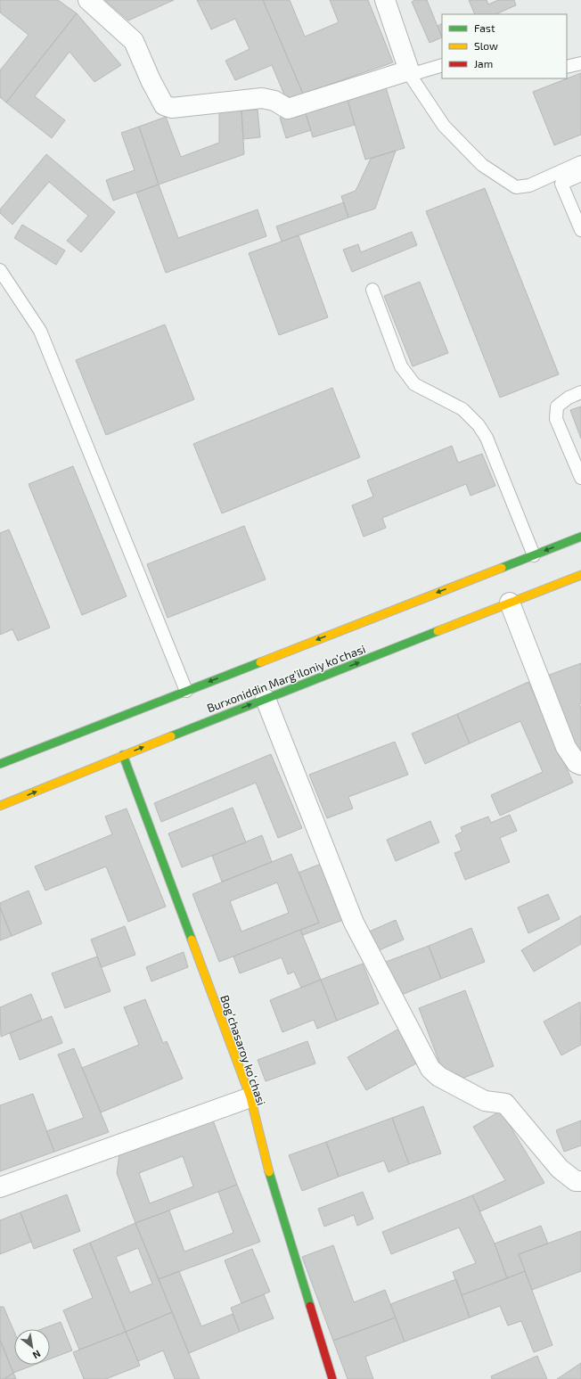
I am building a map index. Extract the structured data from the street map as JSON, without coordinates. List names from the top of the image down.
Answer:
{
  "streets": {
    "main road": ["Burxoniddin Marg’iloniy ko’chasi", "Bogʻchasaroy koʻchasi"]
  },
  "crossings": [
    ["Burxoniddin Marg’iloniy ko’chasi", "Bogʻchasaroy koʻchasi"]
  ],
  "legend": ["Fast", "Slow", "Jam"],
  "north": "bottom right"
}
